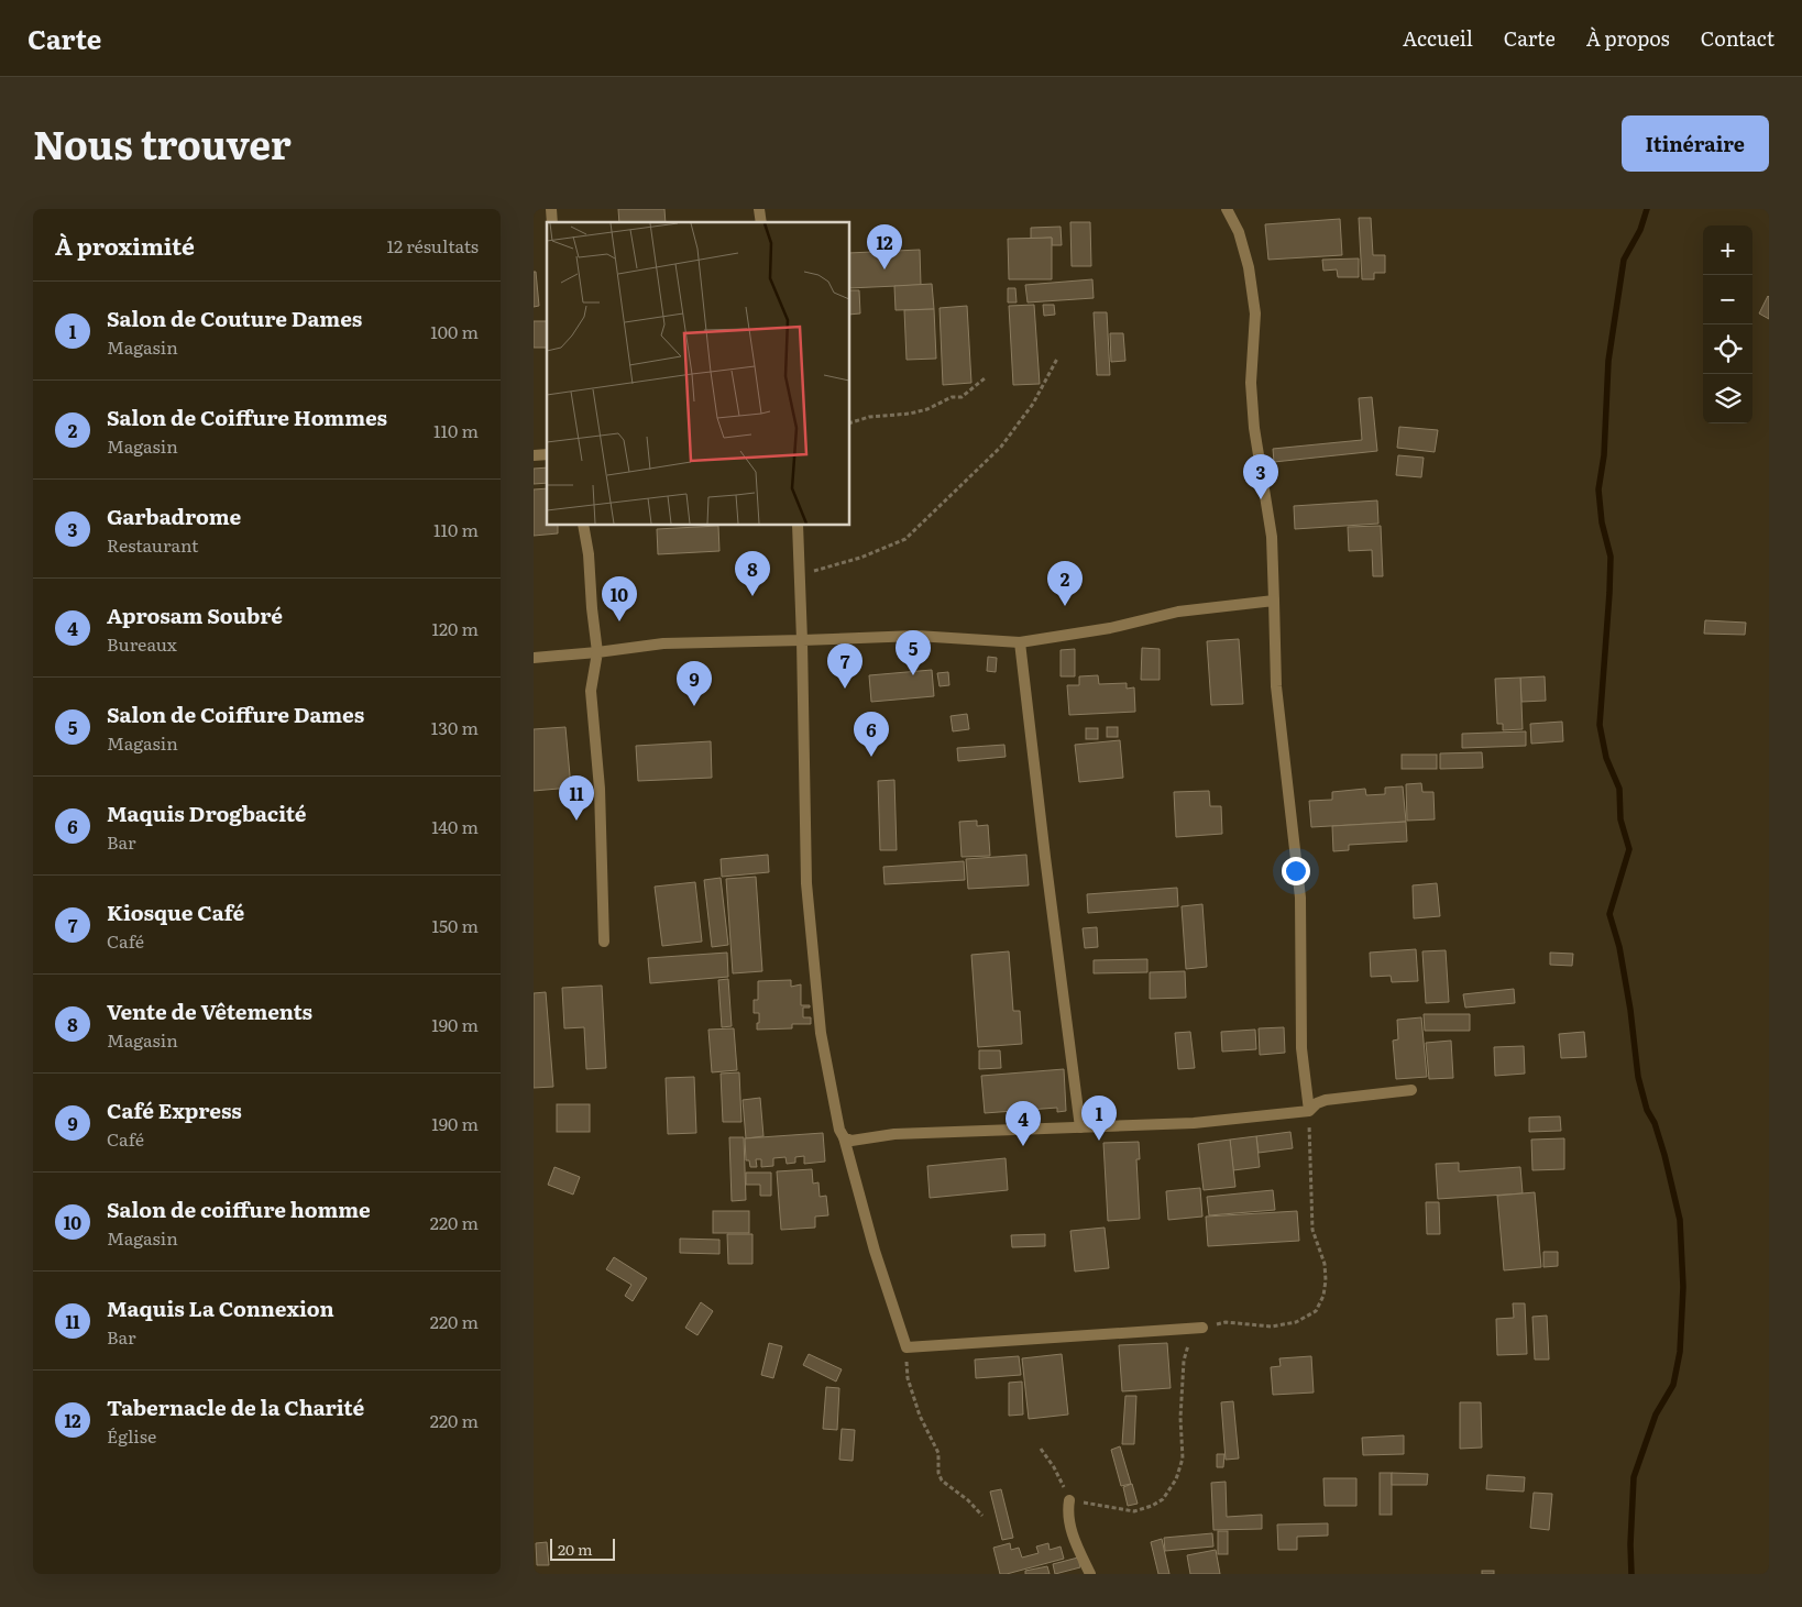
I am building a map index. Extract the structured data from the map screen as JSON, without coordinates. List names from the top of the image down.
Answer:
{
  "scale_bar": "20 m",
  "page": {
    "header": "Carte",
    "nav": [
      "Accueil",
      "Carte",
      "À propos",
      "Contact"
    ],
    "title": "Nous trouver",
    "buttons": "Itinéraire",
    "heading": ["À proximité", "12 résultats"],
    "pins": [
      "12",
      "3",
      "8",
      "2",
      "10",
      "5",
      "7",
      "9",
      "6",
      "11",
      "1",
      "4"
    ],
    "map_buttons": ["+", "−"],
    "list": [
      {
        "mark": "1",
        "name": "Salon de Couture Dames",
        "note": "Magasin",
        "value": "100 m"
      },
      {
        "mark": "2",
        "name": "Salon de Coiffure Hommes",
        "note": "Magasin",
        "value": "110 m"
      },
      {
        "mark": "3",
        "name": "Garbadrome",
        "note": "Restaurant",
        "value": "110 m"
      },
      {
        "mark": "4",
        "name": "Aprosam Soubré",
        "note": "Bureaux",
        "value": "120 m"
      },
      {
        "mark": "5",
        "name": "Salon de Coiffure Dames",
        "note": "Magasin",
        "value": "130 m"
      },
      {
        "mark": "6",
        "name": "Maquis Drogbacité",
        "note": "Bar",
        "value": "140 m"
      },
      {
        "mark": "7",
        "name": "Kiosque Café",
        "note": "Café",
        "value": "150 m"
      },
      {
        "mark": "8",
        "name": "Vente de Vêtements",
        "note": "Magasin",
        "value": "190 m"
      },
      {
        "mark": "9",
        "name": "Café Express",
        "note": "Café",
        "value": "190 m"
      },
      {
        "mark": "10",
        "name": "Salon de coiffure homme",
        "note": "Magasin",
        "value": "220 m"
      },
      {
        "mark": "11",
        "name": "Maquis La Connexion",
        "note": "Bar",
        "value": "220 m"
      },
      {
        "mark": "12",
        "name": "Tabernacle de la Charité",
        "note": "Église",
        "value": "220 m"
      }
    ],
    "scale": "20 m"
  }
}
